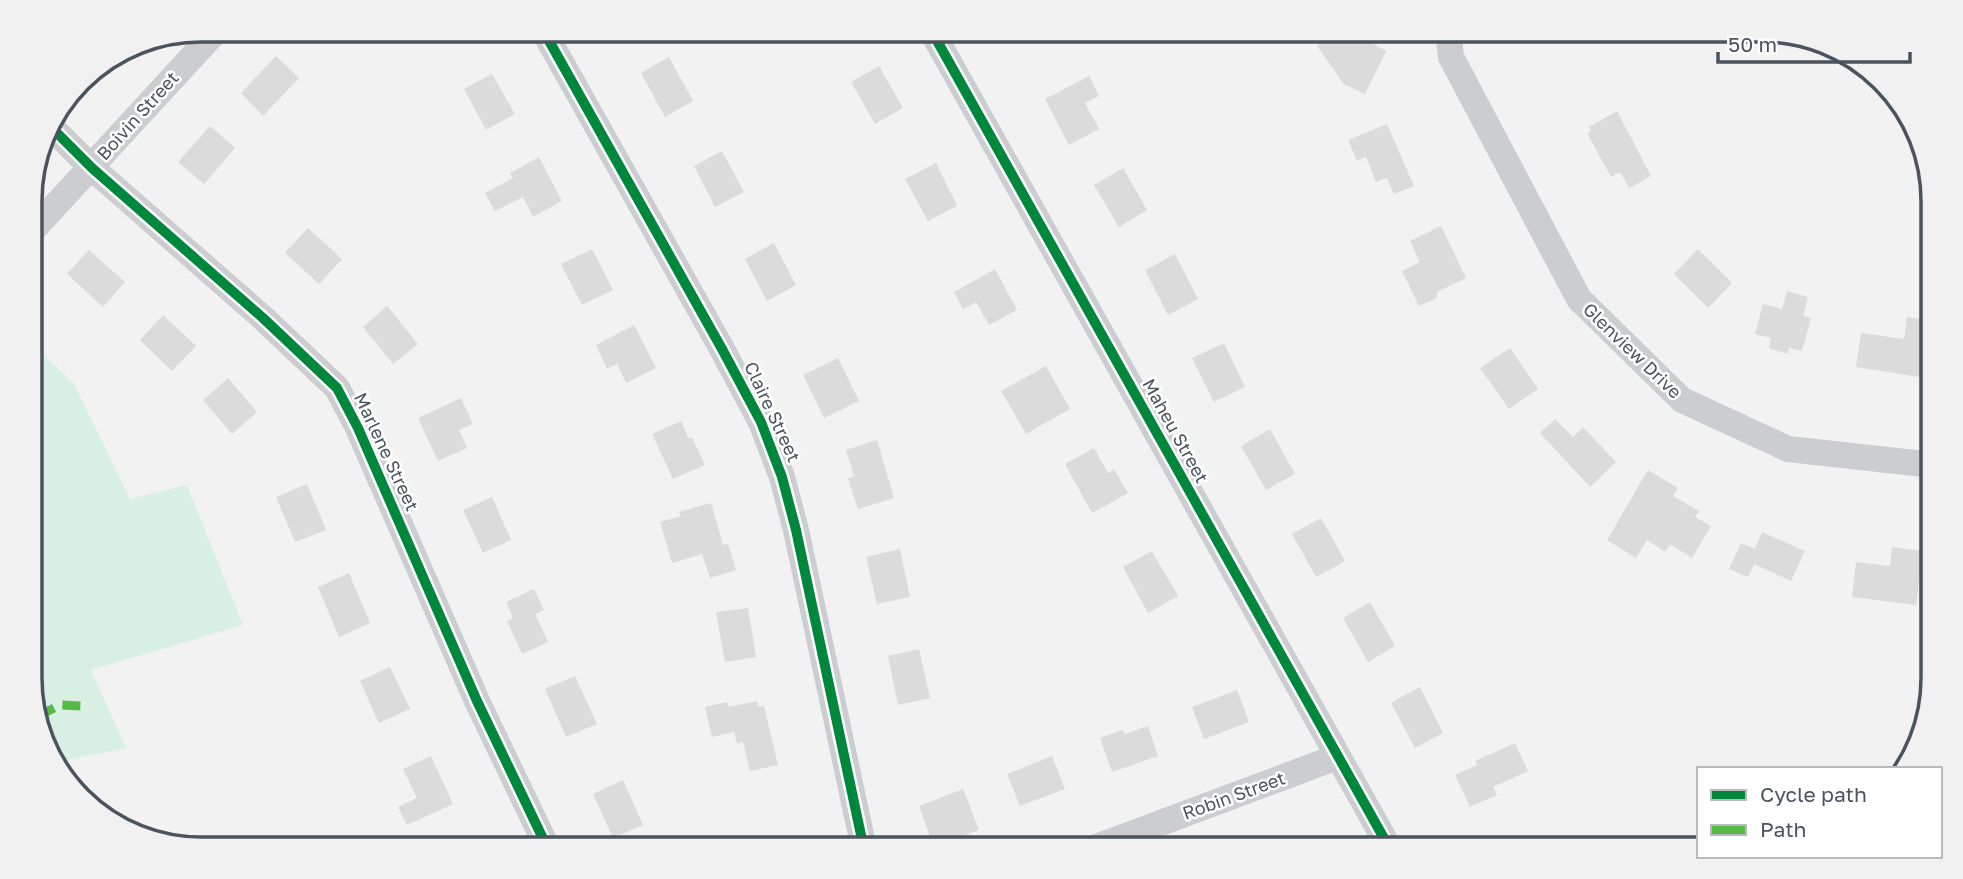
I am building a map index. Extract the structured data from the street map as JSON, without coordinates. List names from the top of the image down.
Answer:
{
  "streets": {
    "street": [
      "Boivin Street",
      "Glenview Drive",
      "Claire Street",
      "Maheu Street",
      "Marlene Street",
      "Robin Street"
    ]
  },
  "crossings": [
    ["Boivin Street", "Marlene Street"],
    ["Maheu Street", "Robin Street"]
  ],
  "legend": ["Cycle path", "Path"],
  "scale_bar": "50 m"
}
